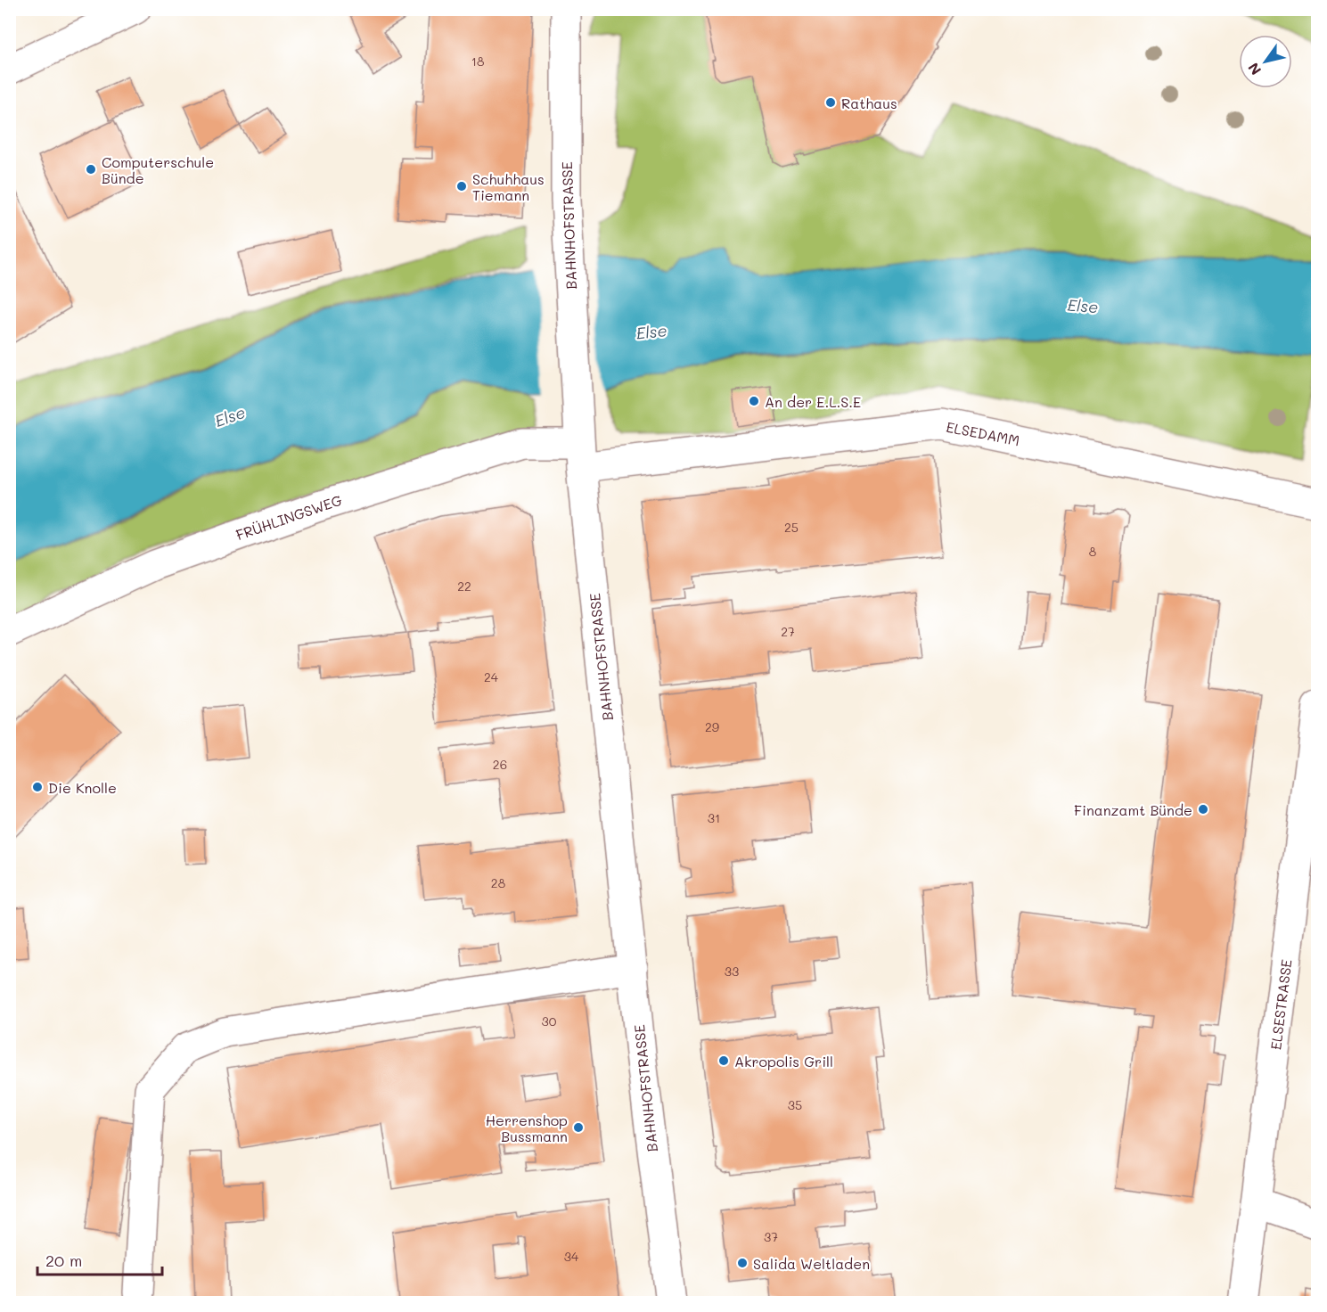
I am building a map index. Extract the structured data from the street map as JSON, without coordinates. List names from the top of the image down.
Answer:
{
  "streets": {
    "street": [
      "BAHNHOFSTRASSE",
      "ELSEDAMM",
      "FRÜHLINGSWEG",
      "ELSESTRASSE"
    ]
  },
  "crossings": [
    ["BAHNHOFSTRASSE", "ELSEDAMM"],
    ["BAHNHOFSTRASSE", "FRÜHLINGSWEG"],
    ["ELSEDAMM", "FRÜHLINGSWEG"]
  ],
  "water": ["Else"],
  "places": [
    "Rathaus",
    "Computerschule Bünde",
    "Schuhhaus Tiemann",
    "An der E.L.S.E",
    "Die Knolle",
    "Finanzamt Bünde",
    "Akropolis Grill",
    "Herrenshop Bussmann",
    "Salida Weltladen"
  ],
  "house_numbers": [
    "18",
    "25",
    "8",
    "22",
    "27",
    "24",
    "29",
    "26",
    "31",
    "28",
    "33",
    "30",
    "35",
    "37",
    "34"
  ],
  "scale_bar": "20 m",
  "north": "bottom left"
}
